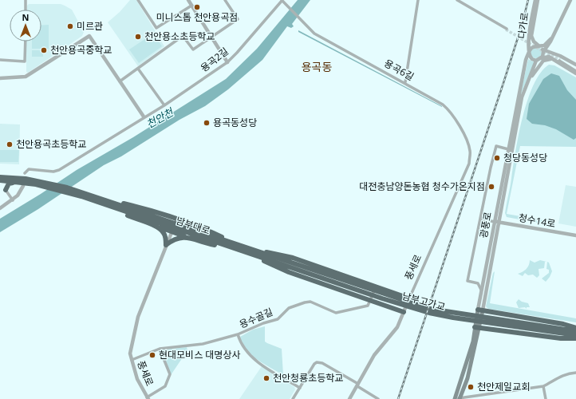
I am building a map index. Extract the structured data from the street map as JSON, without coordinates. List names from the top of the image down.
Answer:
{
  "streets": {
    "highway": ["남부대로", "남부고가교"],
    "main road": ["광풍로"],
    "street": [
      "다가로",
      "용곡2길",
      "용곡6길",
      "청수14로",
      "풍세로",
      "용수골길"
    ]
  },
  "crossings": [
    ["다가로", "광풍로"],
    ["용곡2길", "용곡6길"],
    ["용곡6길", "풍세로"],
    ["청수14로", "광풍로"],
    ["남부대로", "남부고가교"],
    ["풍세로", "용수골길"]
  ],
  "districts": ["용곡동"],
  "water": ["천안천"],
  "places": [
    "미니스톱 천안용곡점",
    "미르관",
    "천안용소초등학교",
    "천안용곡중학교",
    "용곡동성당",
    "천안용곡초등학교",
    "청당동성당",
    "대전충남양돈농협 청수가온지점",
    "현대모비스 대명상사",
    "천안청룡초등학교",
    "천안제일교회"
  ],
  "north": "top"
}
